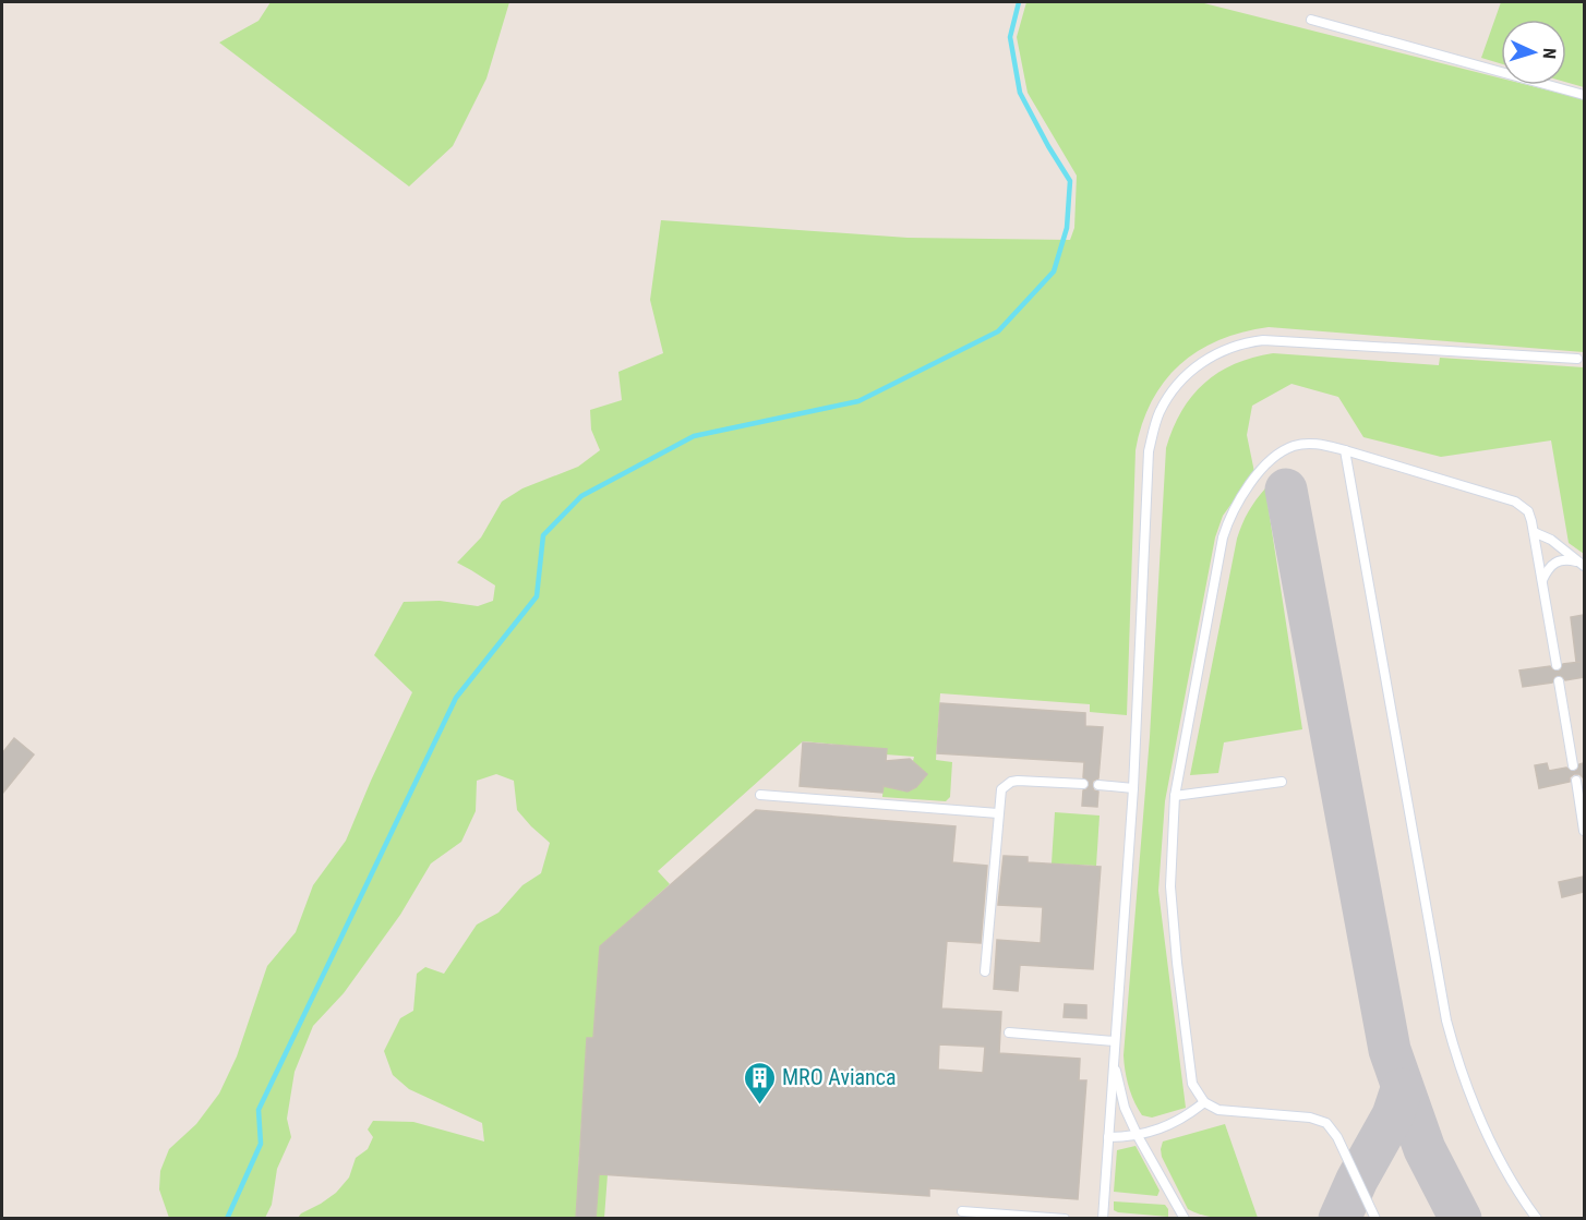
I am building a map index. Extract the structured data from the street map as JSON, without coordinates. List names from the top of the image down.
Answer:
{
  "places": {
    "building": ["MRO Avianca"]
  },
  "north": "right"
}
